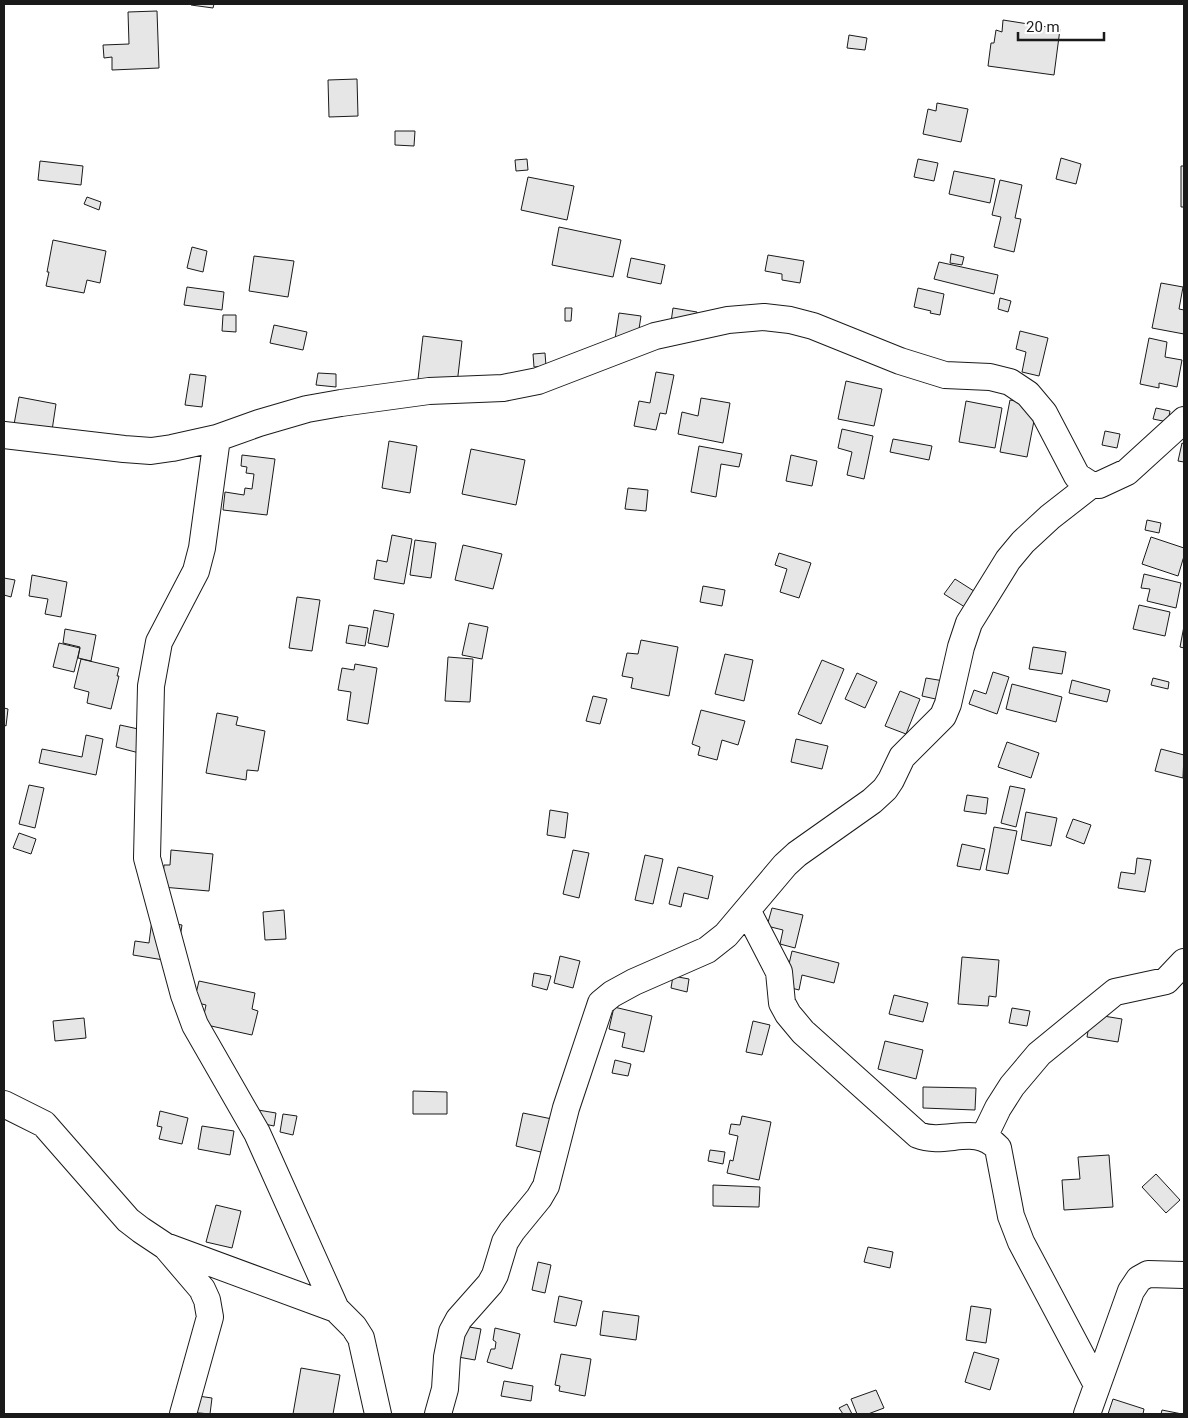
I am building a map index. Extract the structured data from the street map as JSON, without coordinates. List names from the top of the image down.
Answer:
{
  "scale_bar": "20 m"
}
